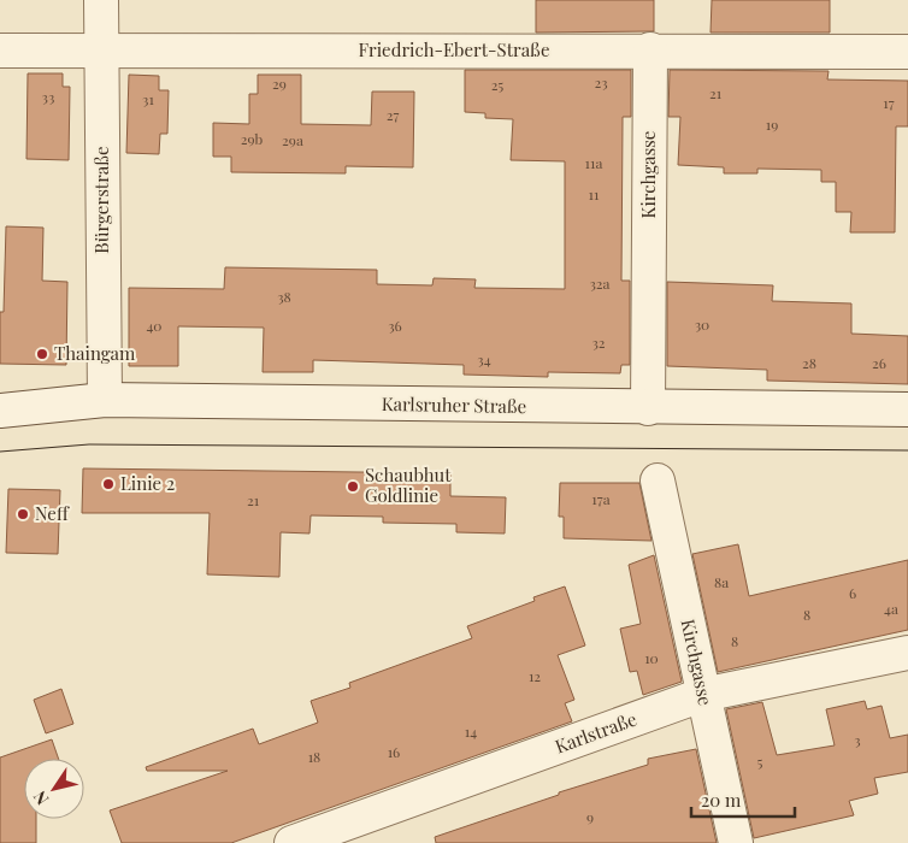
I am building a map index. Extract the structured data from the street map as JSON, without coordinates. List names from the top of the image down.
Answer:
{
  "streets": {
    "street": [
      "Friedrich-Ebert-Straße",
      "Kirchgasse",
      "Bürgerstraße",
      "Karlsruher Straße",
      "Karlstraße"
    ]
  },
  "crossings": [
    ["Friedrich-Ebert-Straße", "Kirchgasse"],
    ["Friedrich-Ebert-Straße", "Bürgerstraße"],
    ["Kirchgasse", "Karlsruher Straße"],
    ["Kirchgasse", "Karlstraße"],
    ["Bürgerstraße", "Karlsruher Straße"]
  ],
  "places": [
    "Thaingam",
    "Linie 2",
    "Schaubhut Goldlinie",
    "Neff"
  ],
  "house_numbers": [
    "23",
    "29",
    "25",
    "21",
    "33",
    "31",
    "17",
    "27",
    "19",
    "29b",
    "29a",
    "11a",
    "11",
    "32a",
    "38",
    "30",
    "40",
    "36",
    "32",
    "34",
    "28",
    "26",
    "17a",
    "21",
    "8a",
    "6",
    "4a",
    "8",
    "8",
    "10",
    "12",
    "14",
    "3",
    "16",
    "18",
    "5",
    "9"
  ],
  "scale_bar": "20 m",
  "north": "bottom left"
}
